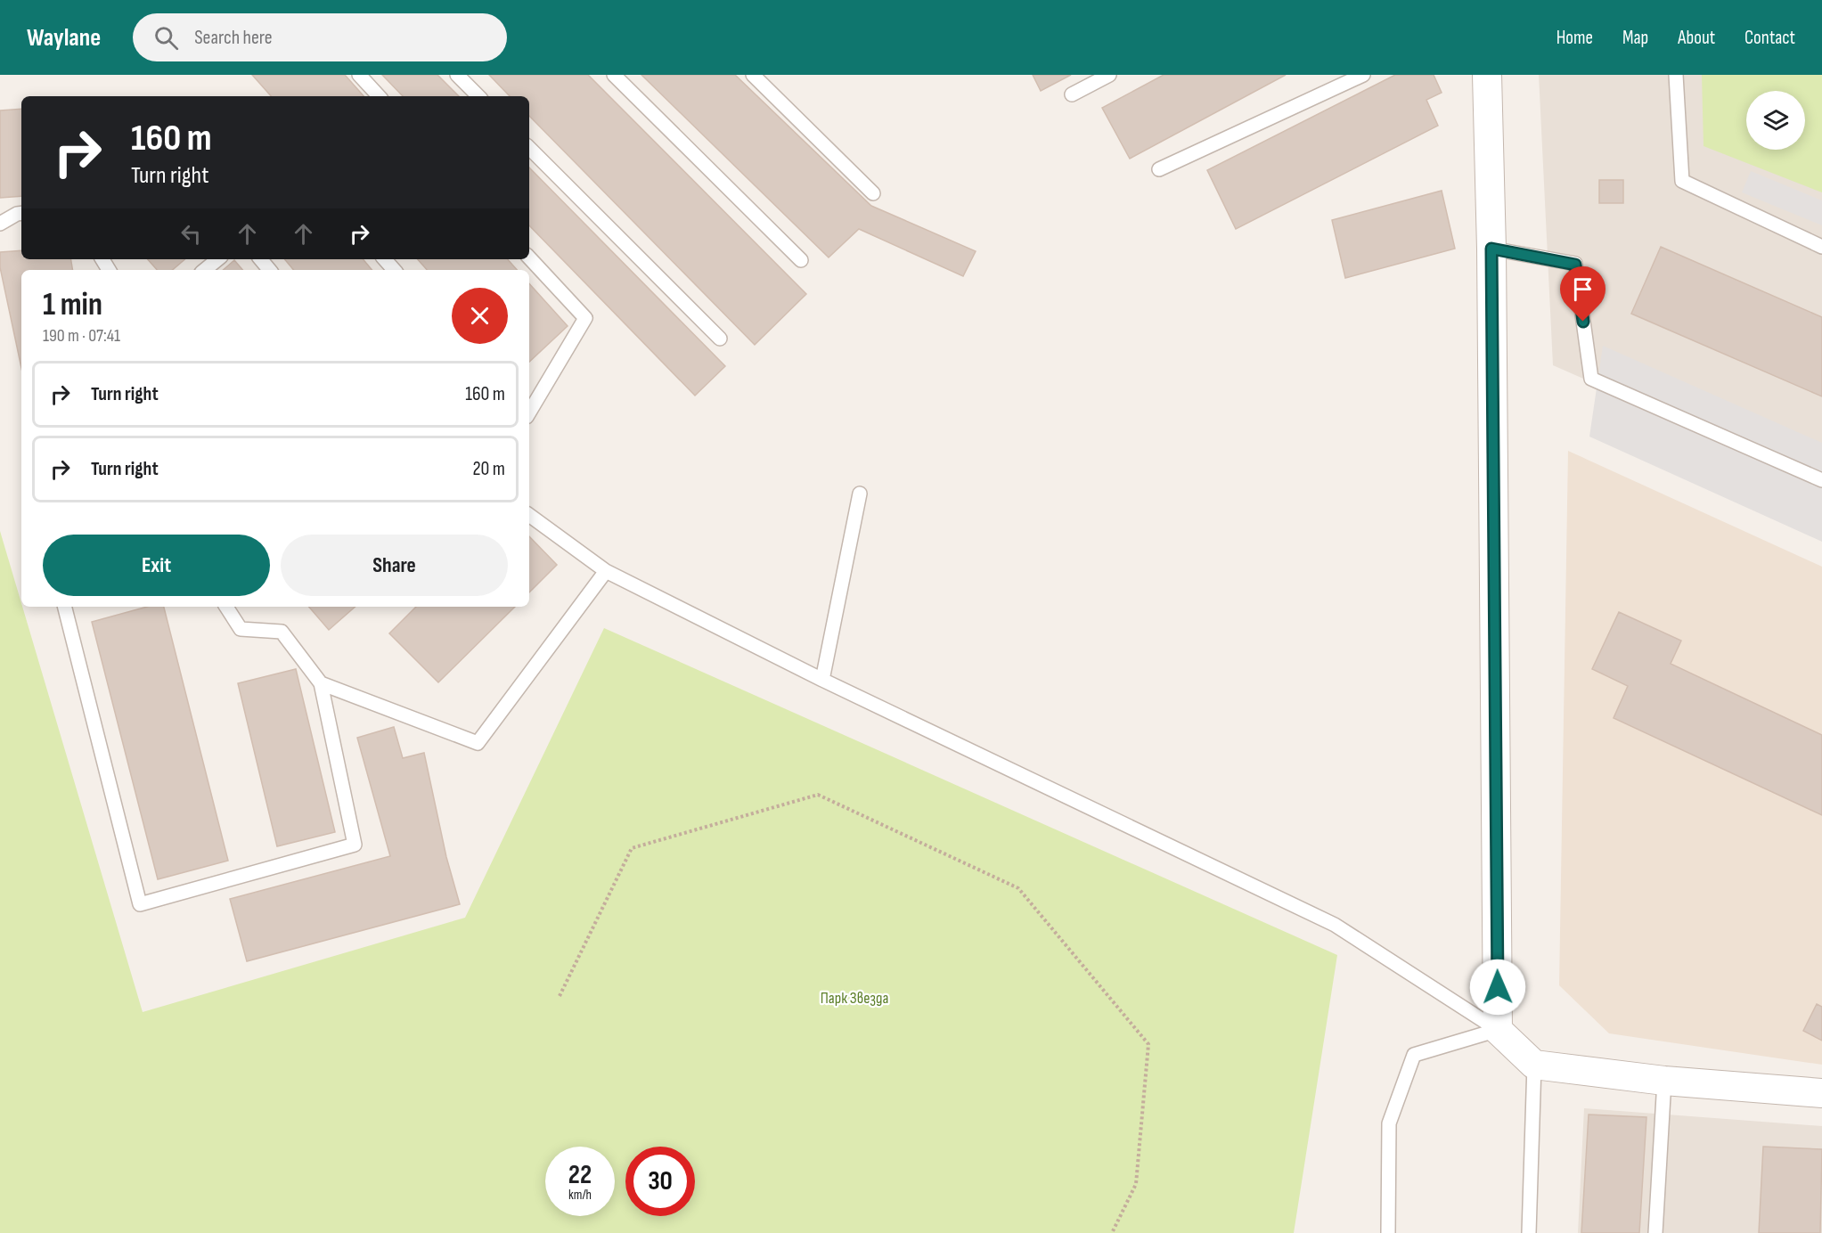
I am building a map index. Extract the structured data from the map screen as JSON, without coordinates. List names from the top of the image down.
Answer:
{
  "parks": ["Парк Звезда"],
  "page": {
    "header": "Waylane",
    "search": "Search here",
    "nav": [
      "Home",
      "Map",
      "About",
      "Contact"
    ],
    "turn": ["160 m", "Turn right"],
    "heading": ["1 min", "190 m · 07:41"],
    "list": [
      {
        "name": "Turn right",
        "value": "160 m"
      },
      {
        "name": "Turn right",
        "value": "20 m"
      }
    ],
    "buttons": ["Exit", "Share"],
    "speed": "22 km/h",
    "limit": "30"
  }
}
